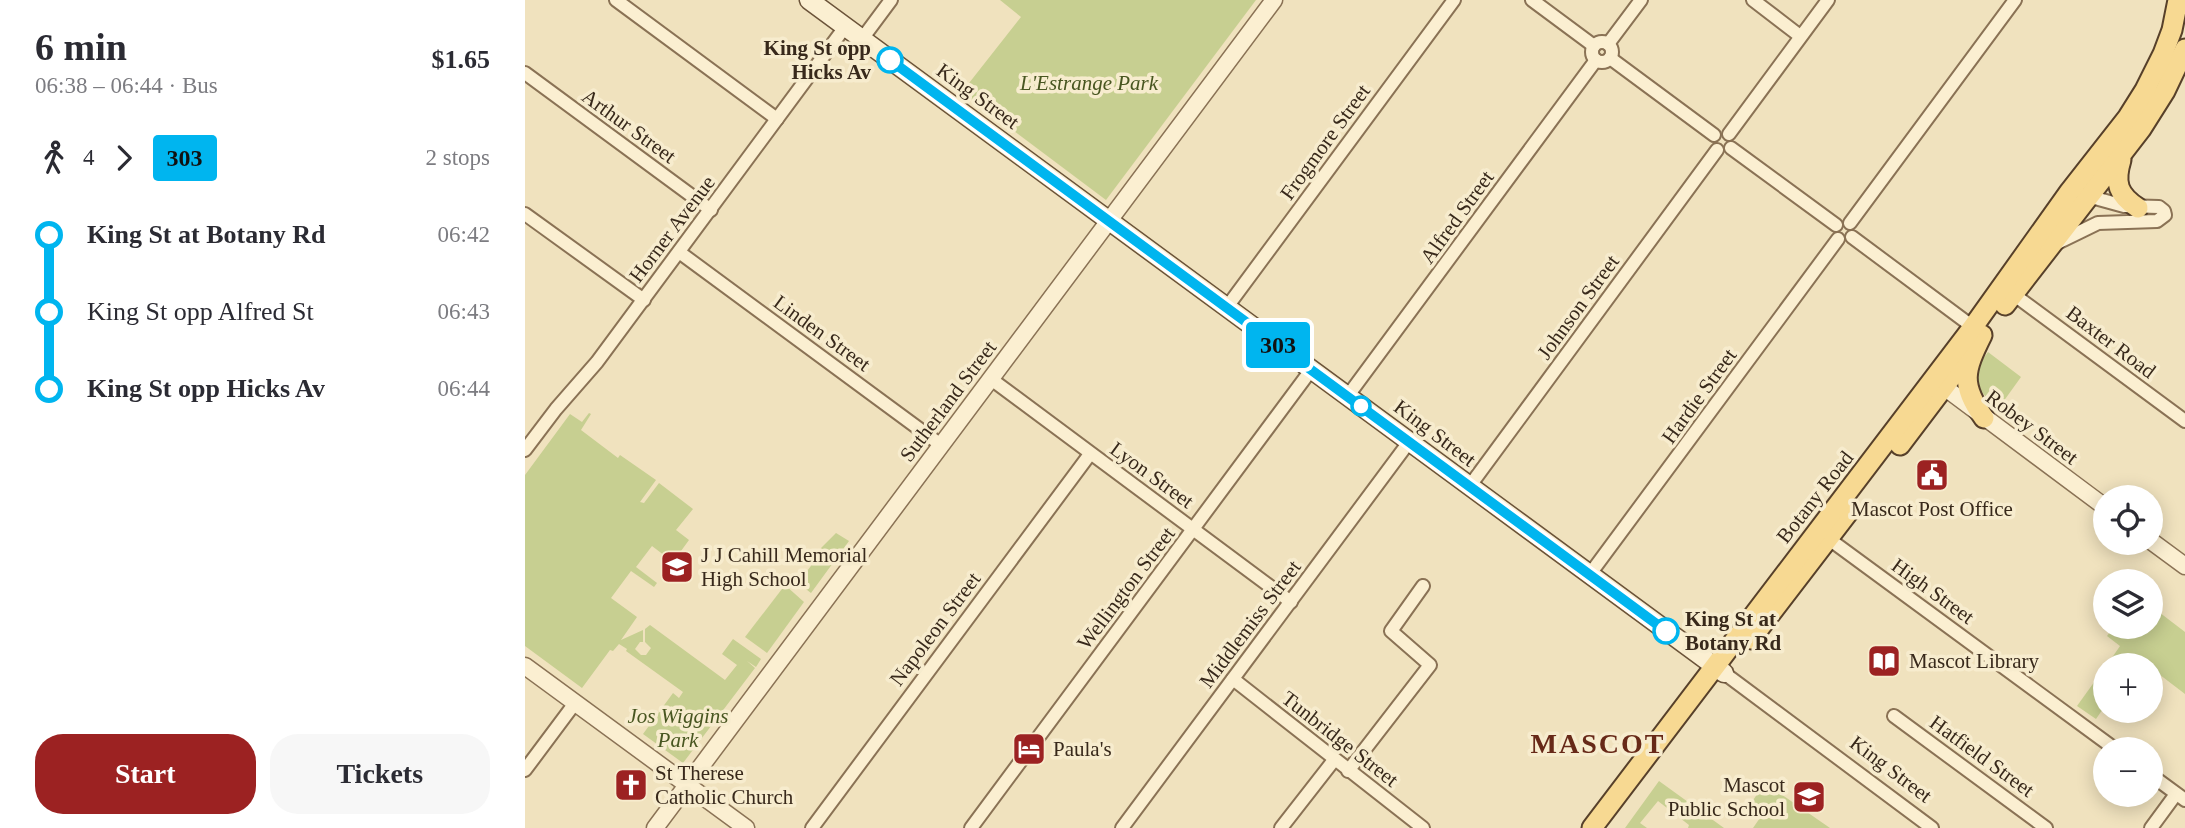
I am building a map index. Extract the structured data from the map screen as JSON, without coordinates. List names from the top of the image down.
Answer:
{
  "streets": {
    "main road": ["King Street", "Botany Road"],
    "street": [
      "Arthur Street",
      "Frogmore Street",
      "Alfred Street",
      "Horner Avenue",
      "Johnson Street",
      "Linden Street",
      "Baxter Road",
      "Hardie Street",
      "Sutherland Street",
      "Robey Street",
      "Lyon Street",
      "Wellington Street",
      "High Street",
      "Middlemiss Street",
      "Napoleon Street",
      "Tunbridge Street",
      "Hatfield Street"
    ]
  },
  "crossings": [
    ["King Street", "Frogmore Street"],
    ["King Street", "Alfred Street"],
    ["King Street", "Horner Avenue"],
    ["King Street", "Johnson Street"],
    ["King Street", "Hardie Street"],
    ["King Street", "Sutherland Street"],
    ["King Street", "Botany Road"],
    ["King Street", "Wellington Street"],
    ["King Street", "Middlemiss Street"],
    ["Arthur Street", "Horner Avenue"],
    ["Horner Avenue", "Linden Street"],
    ["Linden Street", "Sutherland Street"],
    ["Baxter Road", "Botany Road"],
    ["Sutherland Street", "Lyon Street"],
    ["Robey Street", "Botany Road"],
    ["Lyon Street", "Wellington Street"],
    ["Lyon Street", "Middlemiss Street"],
    ["Lyon Street", "Napoleon Street"],
    ["Botany Road", "High Street"],
    ["Middlemiss Street", "Tunbridge Street"]
  ],
  "districts": ["MASCOT"],
  "parks": ["L'Estrange Park", "Jos Wiggins Park"],
  "places": {
    "other": ["King St opp Hicks Av", "King St at Botany Rd"],
    "public building": ["Mascot Post Office"],
    "school or university": ["J J Cahill Memorial High School", "Mascot Public School"],
    "library": ["Mascot Library"],
    "hotel": ["Paula's"],
    "church": ["St Therese Catholic Church"]
  },
  "lines": ["bus line 303"],
  "page": {
    "heading": ["6 min", "06:38 – 06:44 · Bus", "$1.65"],
    "on_map": "303",
    "legs": ["4", "303", "2 stops"],
    "list": [
      {
        "name": "King St at Botany Rd",
        "value": "06:42"
      },
      {
        "name": "King St opp Alfred St",
        "value": "06:43"
      },
      {
        "name": "King St opp Hicks Av",
        "value": "06:44"
      }
    ],
    "map_buttons": ["+", "−"],
    "buttons": ["Start", "Tickets"]
  }
}
